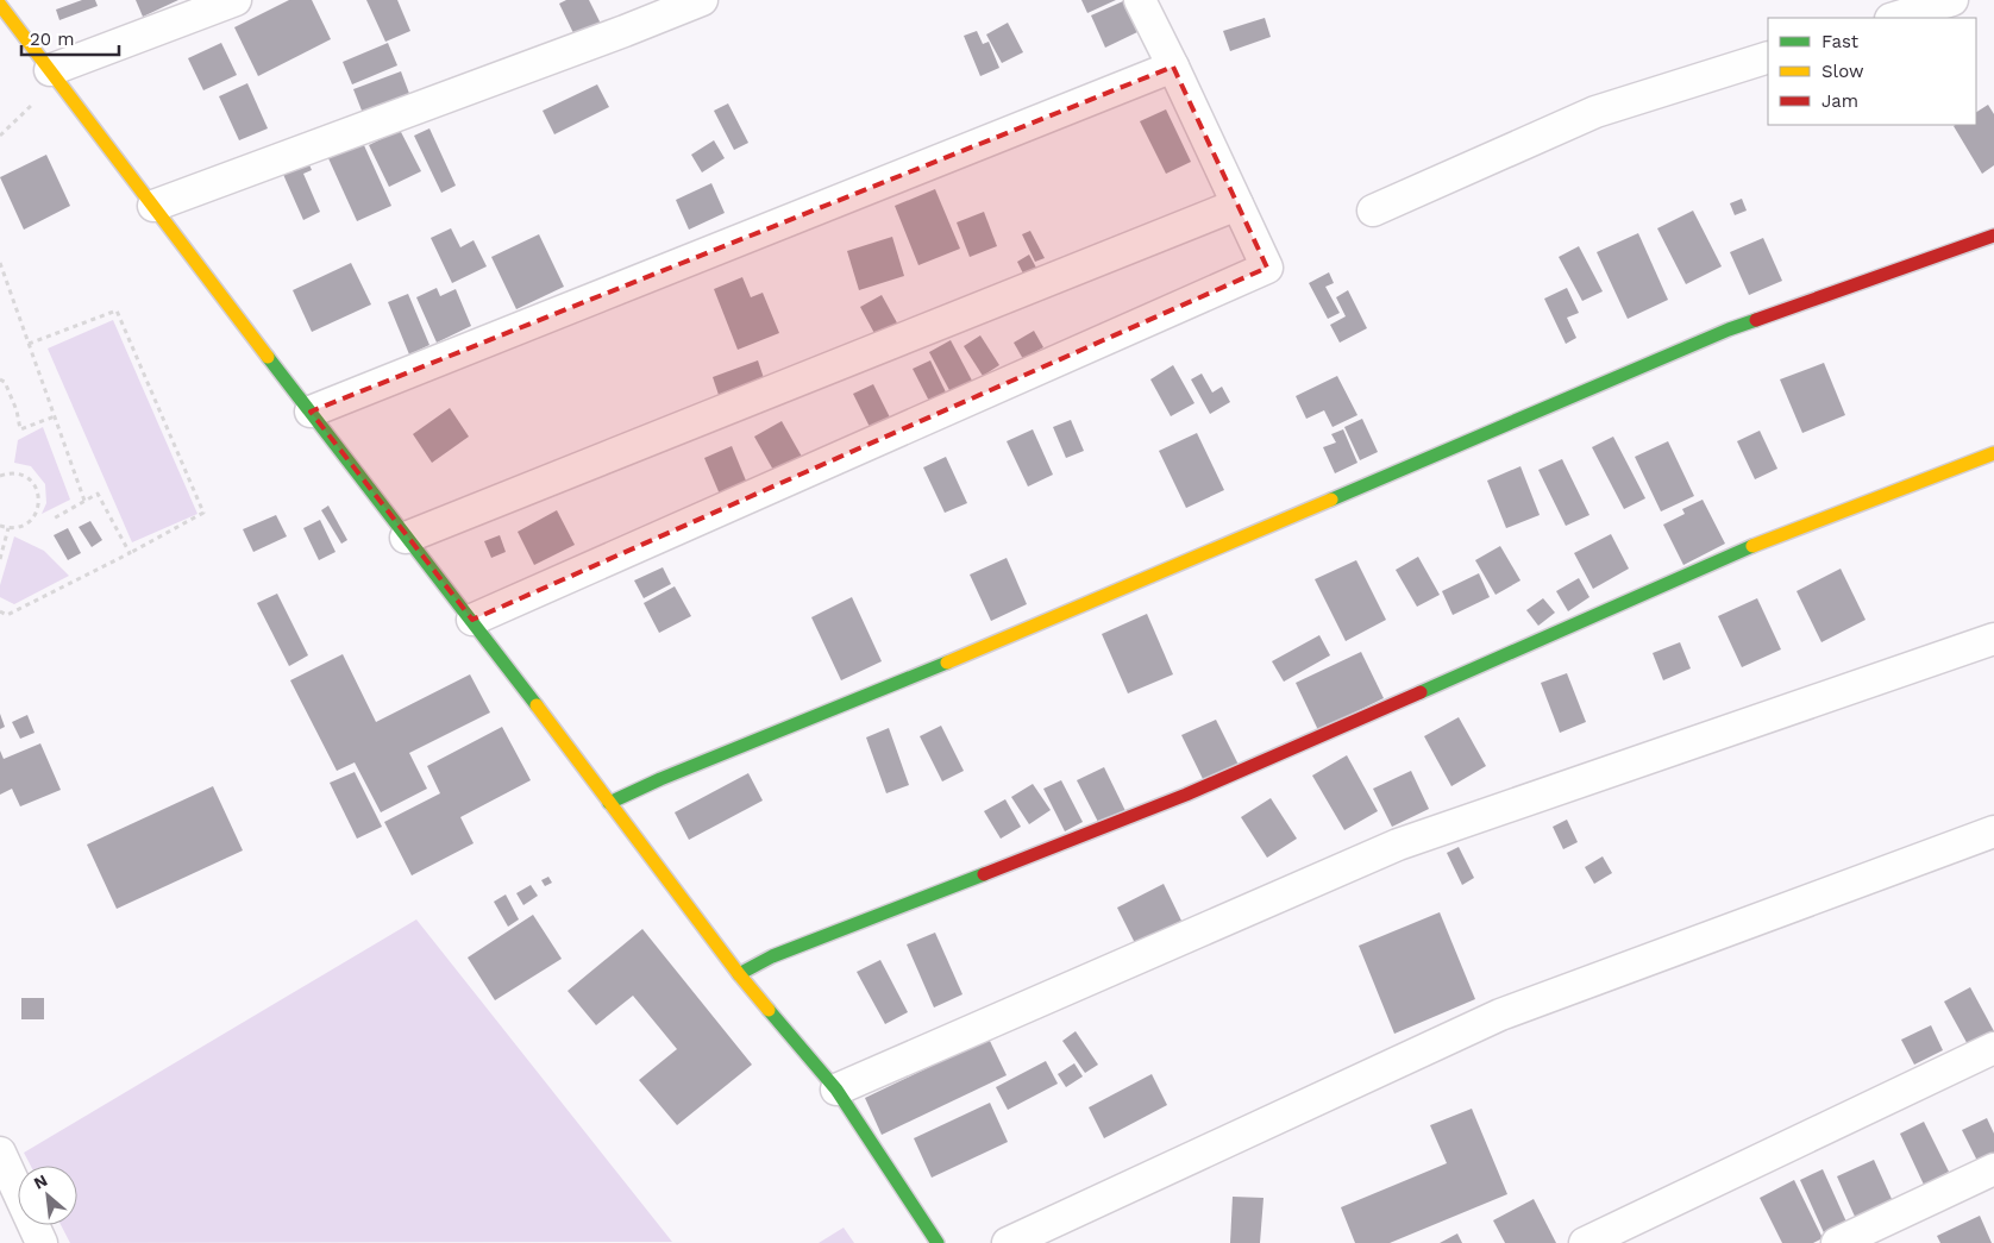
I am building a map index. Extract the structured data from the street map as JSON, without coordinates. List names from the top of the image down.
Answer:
{
  "legend": ["Fast", "Slow", "Jam"],
  "scale_bar": "20 m",
  "north": "top left"
}
